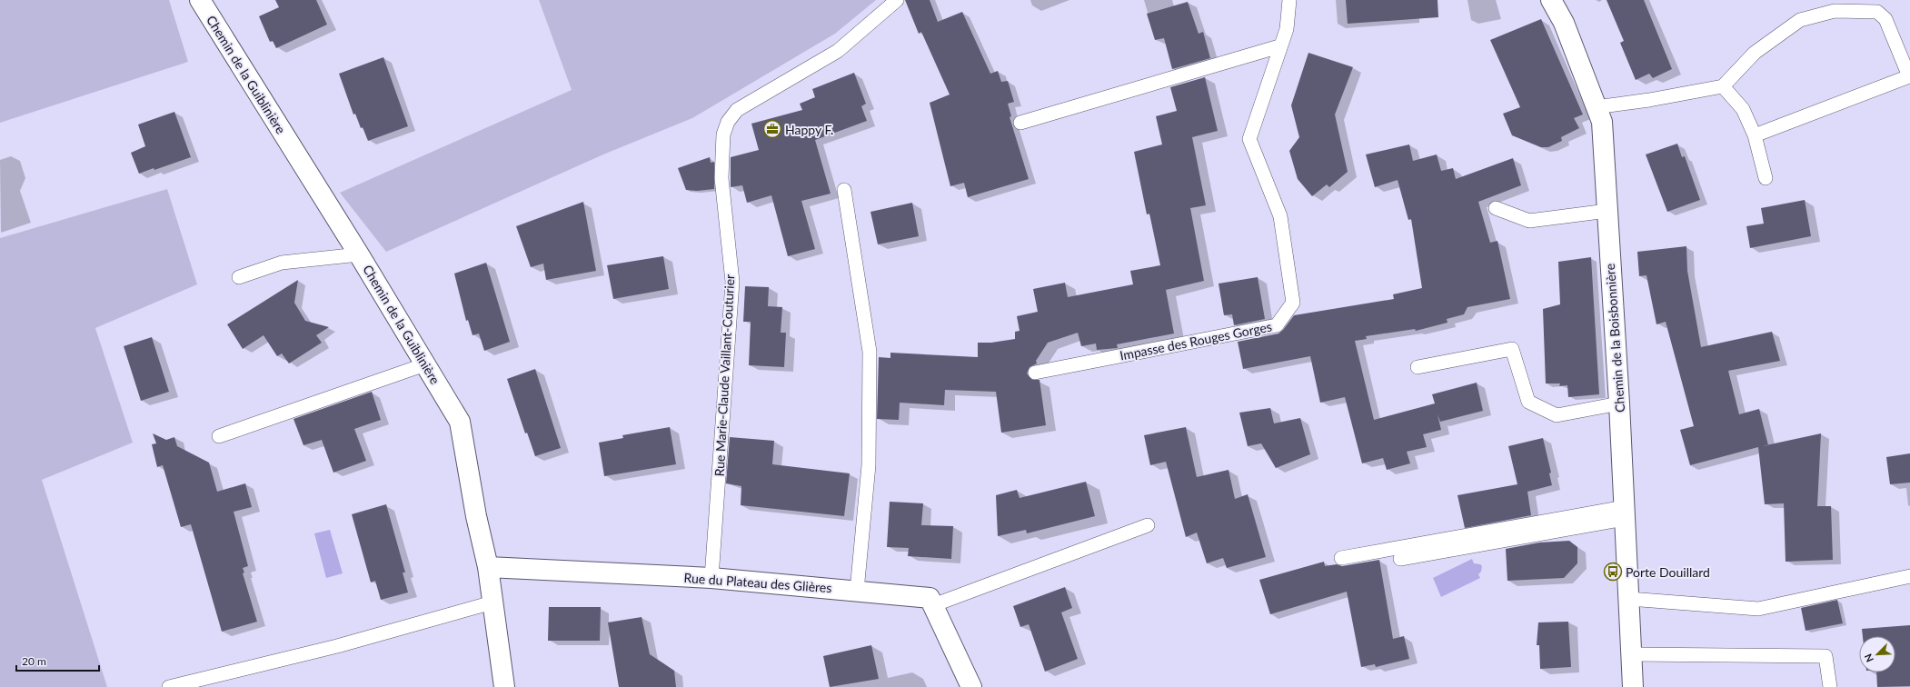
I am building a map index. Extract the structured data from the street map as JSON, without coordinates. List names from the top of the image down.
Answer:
{
  "streets": {
    "street": ["Chemin de la Guiblinière", "Chemin de la Boisbonnière", "Rue du Plateau des Glières"],
    "lane": ["Impasse des Rouges Gorges", "Rue Marie-Claude Vaillant-Couturier"]
  },
  "crossings": [
    ["Chemin de la Guiblinière", "Rue du Plateau des Glières"],
    ["Rue Marie-Claude Vaillant-Couturier", "Rue du Plateau des Glières"]
  ],
  "places": {
    "office": ["Happy F."],
    "bus stop": ["Porte Douillard"]
  },
  "scale_bar": "20 m",
  "north": "bottom left"
}
